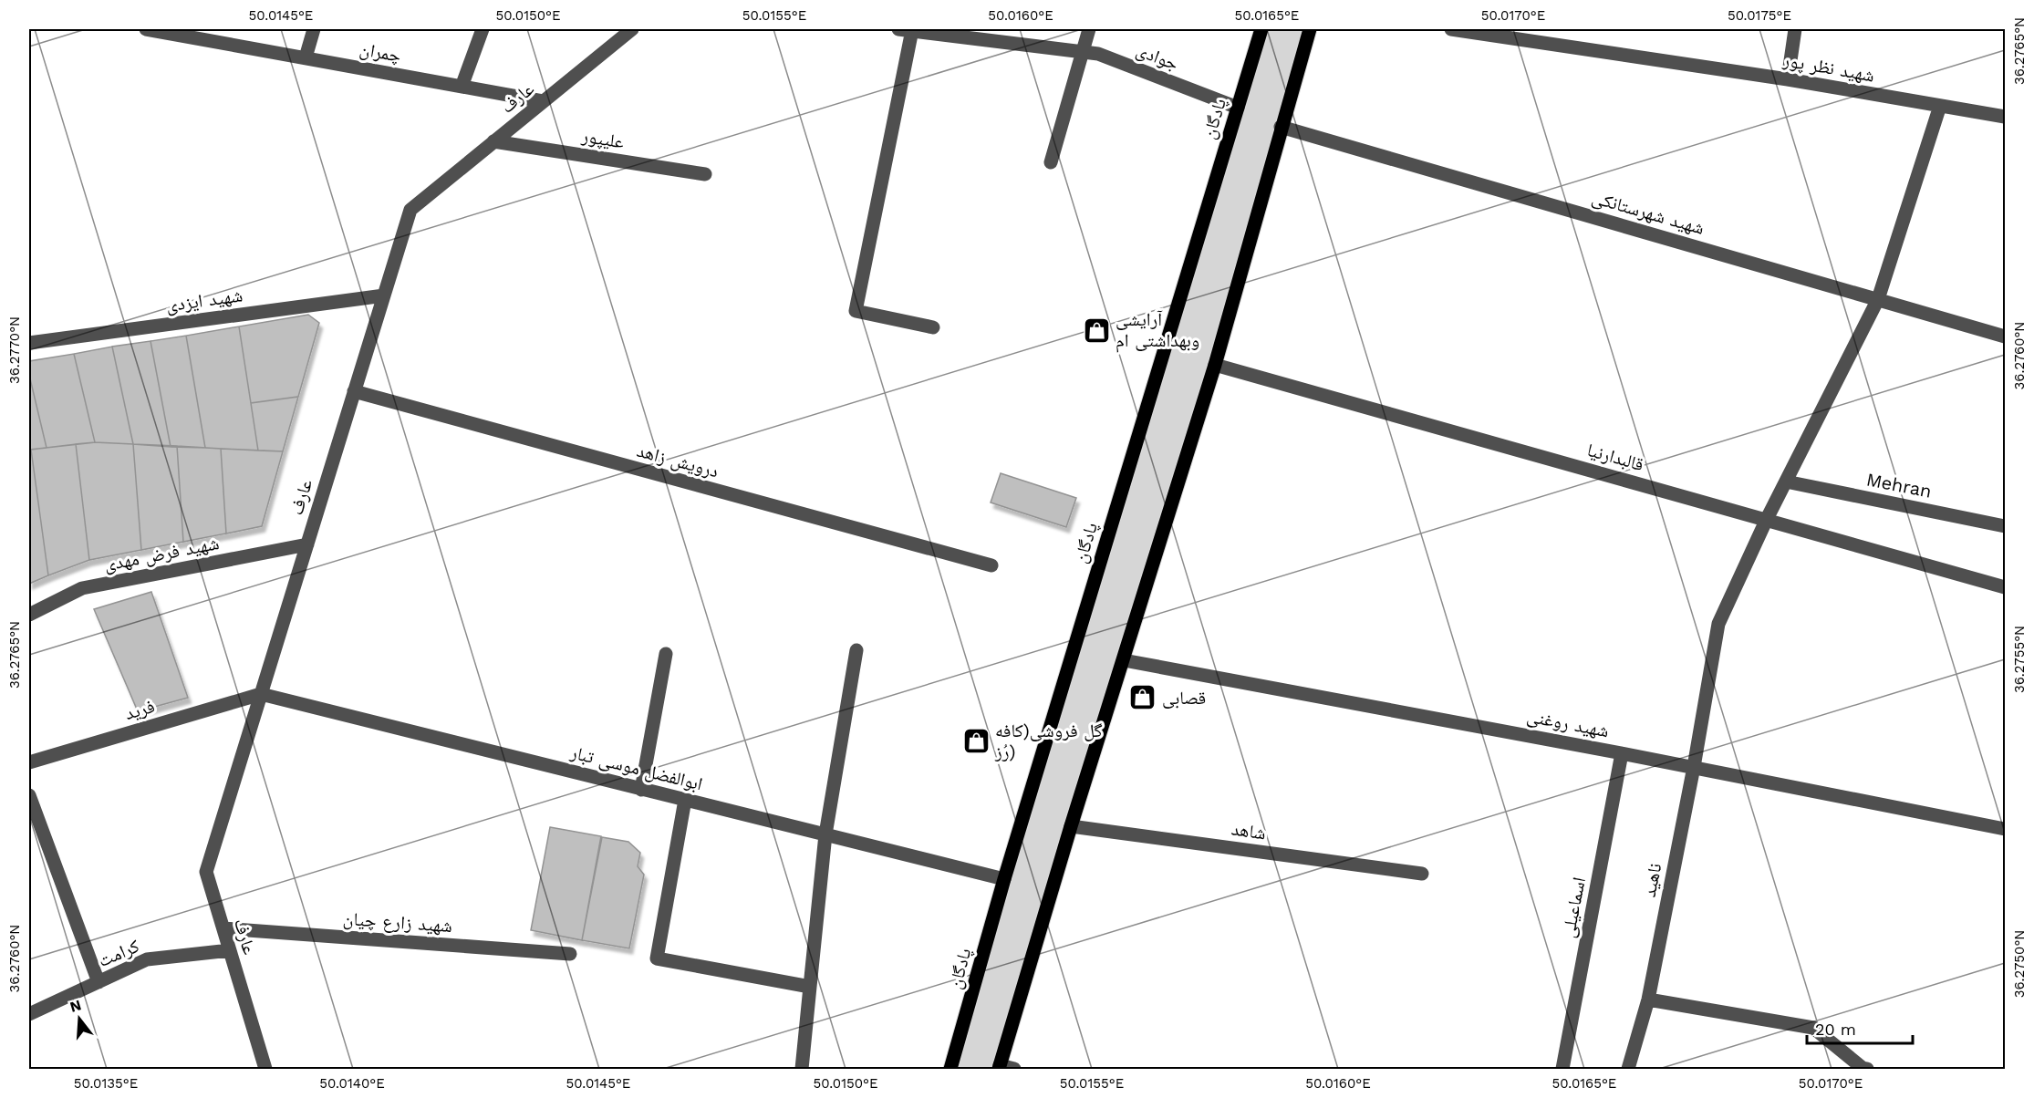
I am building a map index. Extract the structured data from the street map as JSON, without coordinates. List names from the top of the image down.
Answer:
{
  "streets": {
    "main road": ["پادگان"],
    "street": [
      "چمران",
      "جوادی",
      "شهید نظر پور",
      "عارف",
      "علیپور",
      "شهید شهرستانکی",
      "شهید ایزدی",
      "قالبدارنیا",
      "درویش زاهد",
      "Mehran",
      "شهید فرض مهدی",
      "فرید",
      "شهید روغنی",
      "ابوالفضل موسی تبار",
      "شاهد",
      "ناهید",
      "اسماعيلی",
      "شهید زارع چیان",
      "کرامت"
    ]
  },
  "crossings": [
    ["چمران", "عارف"],
    ["جوادی", "پادگان"],
    ["شهید نظر پور", "ناهید"],
    ["عارف", "علیپور"],
    ["عارف", "شهید ایزدی"],
    ["عارف", "درویش زاهد"],
    ["عارف", "شهید فرض مهدی"],
    ["عارف", "فرید"],
    ["عارف", "ابوالفضل موسی تبار"],
    ["عارف", "شهید زارع چیان"],
    ["عارف", "کرامت"],
    ["پادگان", "ابوالفضل موسی تبار"],
    ["شهید شهرستانکی", "ناهید"],
    ["قالبدارنیا", "ناهید"],
    ["Mehran", "ناهید"],
    ["فرید", "ابوالفضل موسی تبار"],
    ["شهید روغنی", "ناهید"],
    ["شهید روغنی", "اسماعيلی"]
  ],
  "places": {
    "shop": ["آرایشی وبهداشتی ام", "قصابی", "گل فروشی(کافه رُز)"]
  },
  "scale_bar": "20 m",
  "north": "top",
  "coordinates": [
    "50.0145°E",
    "50.0150°E",
    "50.0155°E",
    "50.0160°E",
    "50.0165°E",
    "50.0170°E",
    "50.0175°E",
    "36.2765°N",
    "36.2770°N",
    "36.2760°N",
    "36.2755°N",
    "36.2750°N",
    "50.0135°E",
    "50.0140°E"
  ]
}
